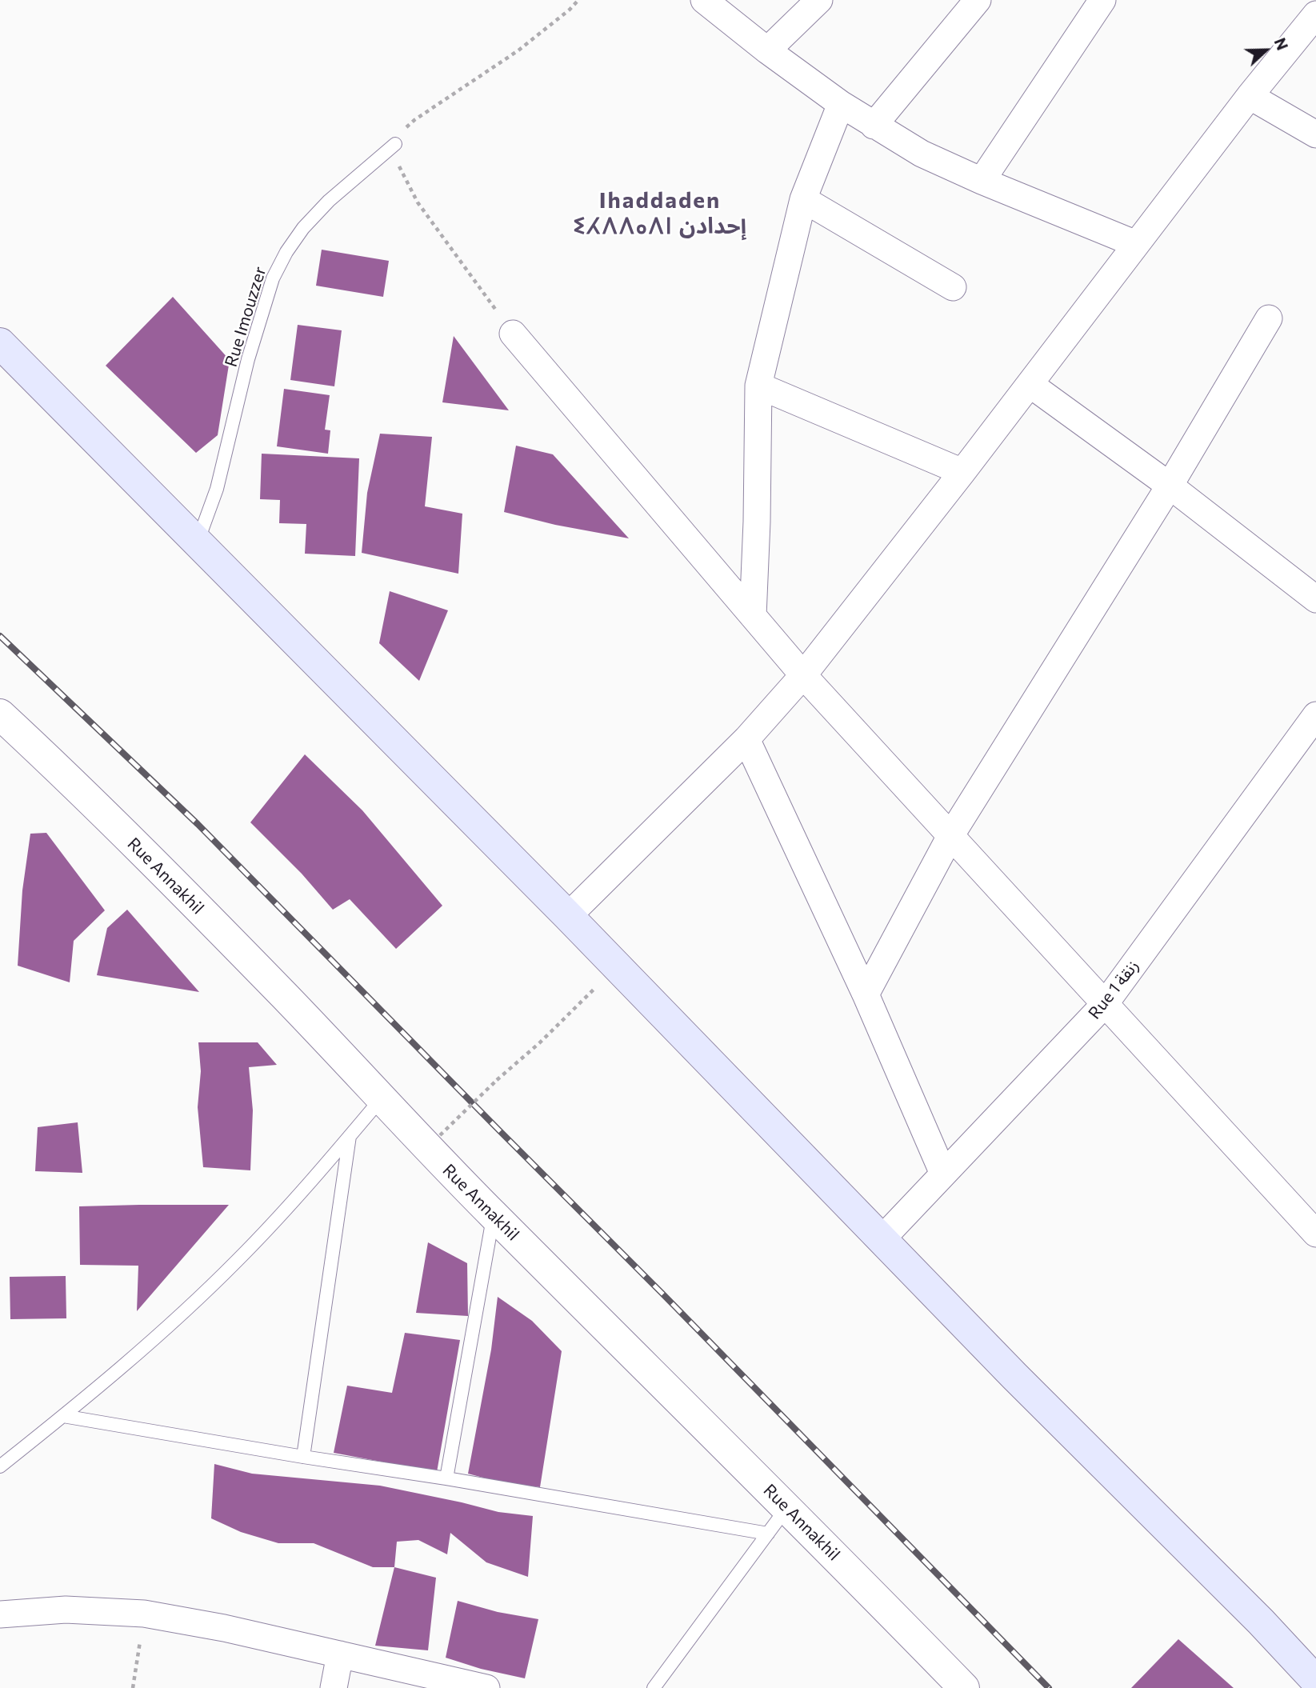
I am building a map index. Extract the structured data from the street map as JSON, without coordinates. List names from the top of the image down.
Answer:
{
  "streets": {
    "street": ["Rue Annakhil", "Rue 1 زنقة"],
    "lane": ["Rue Imouzzer"]
  },
  "districts": ["Ihaddaden ⵉⵃⴷⴷⴰⴷⵏ إحدادن"],
  "north": "right"
}
